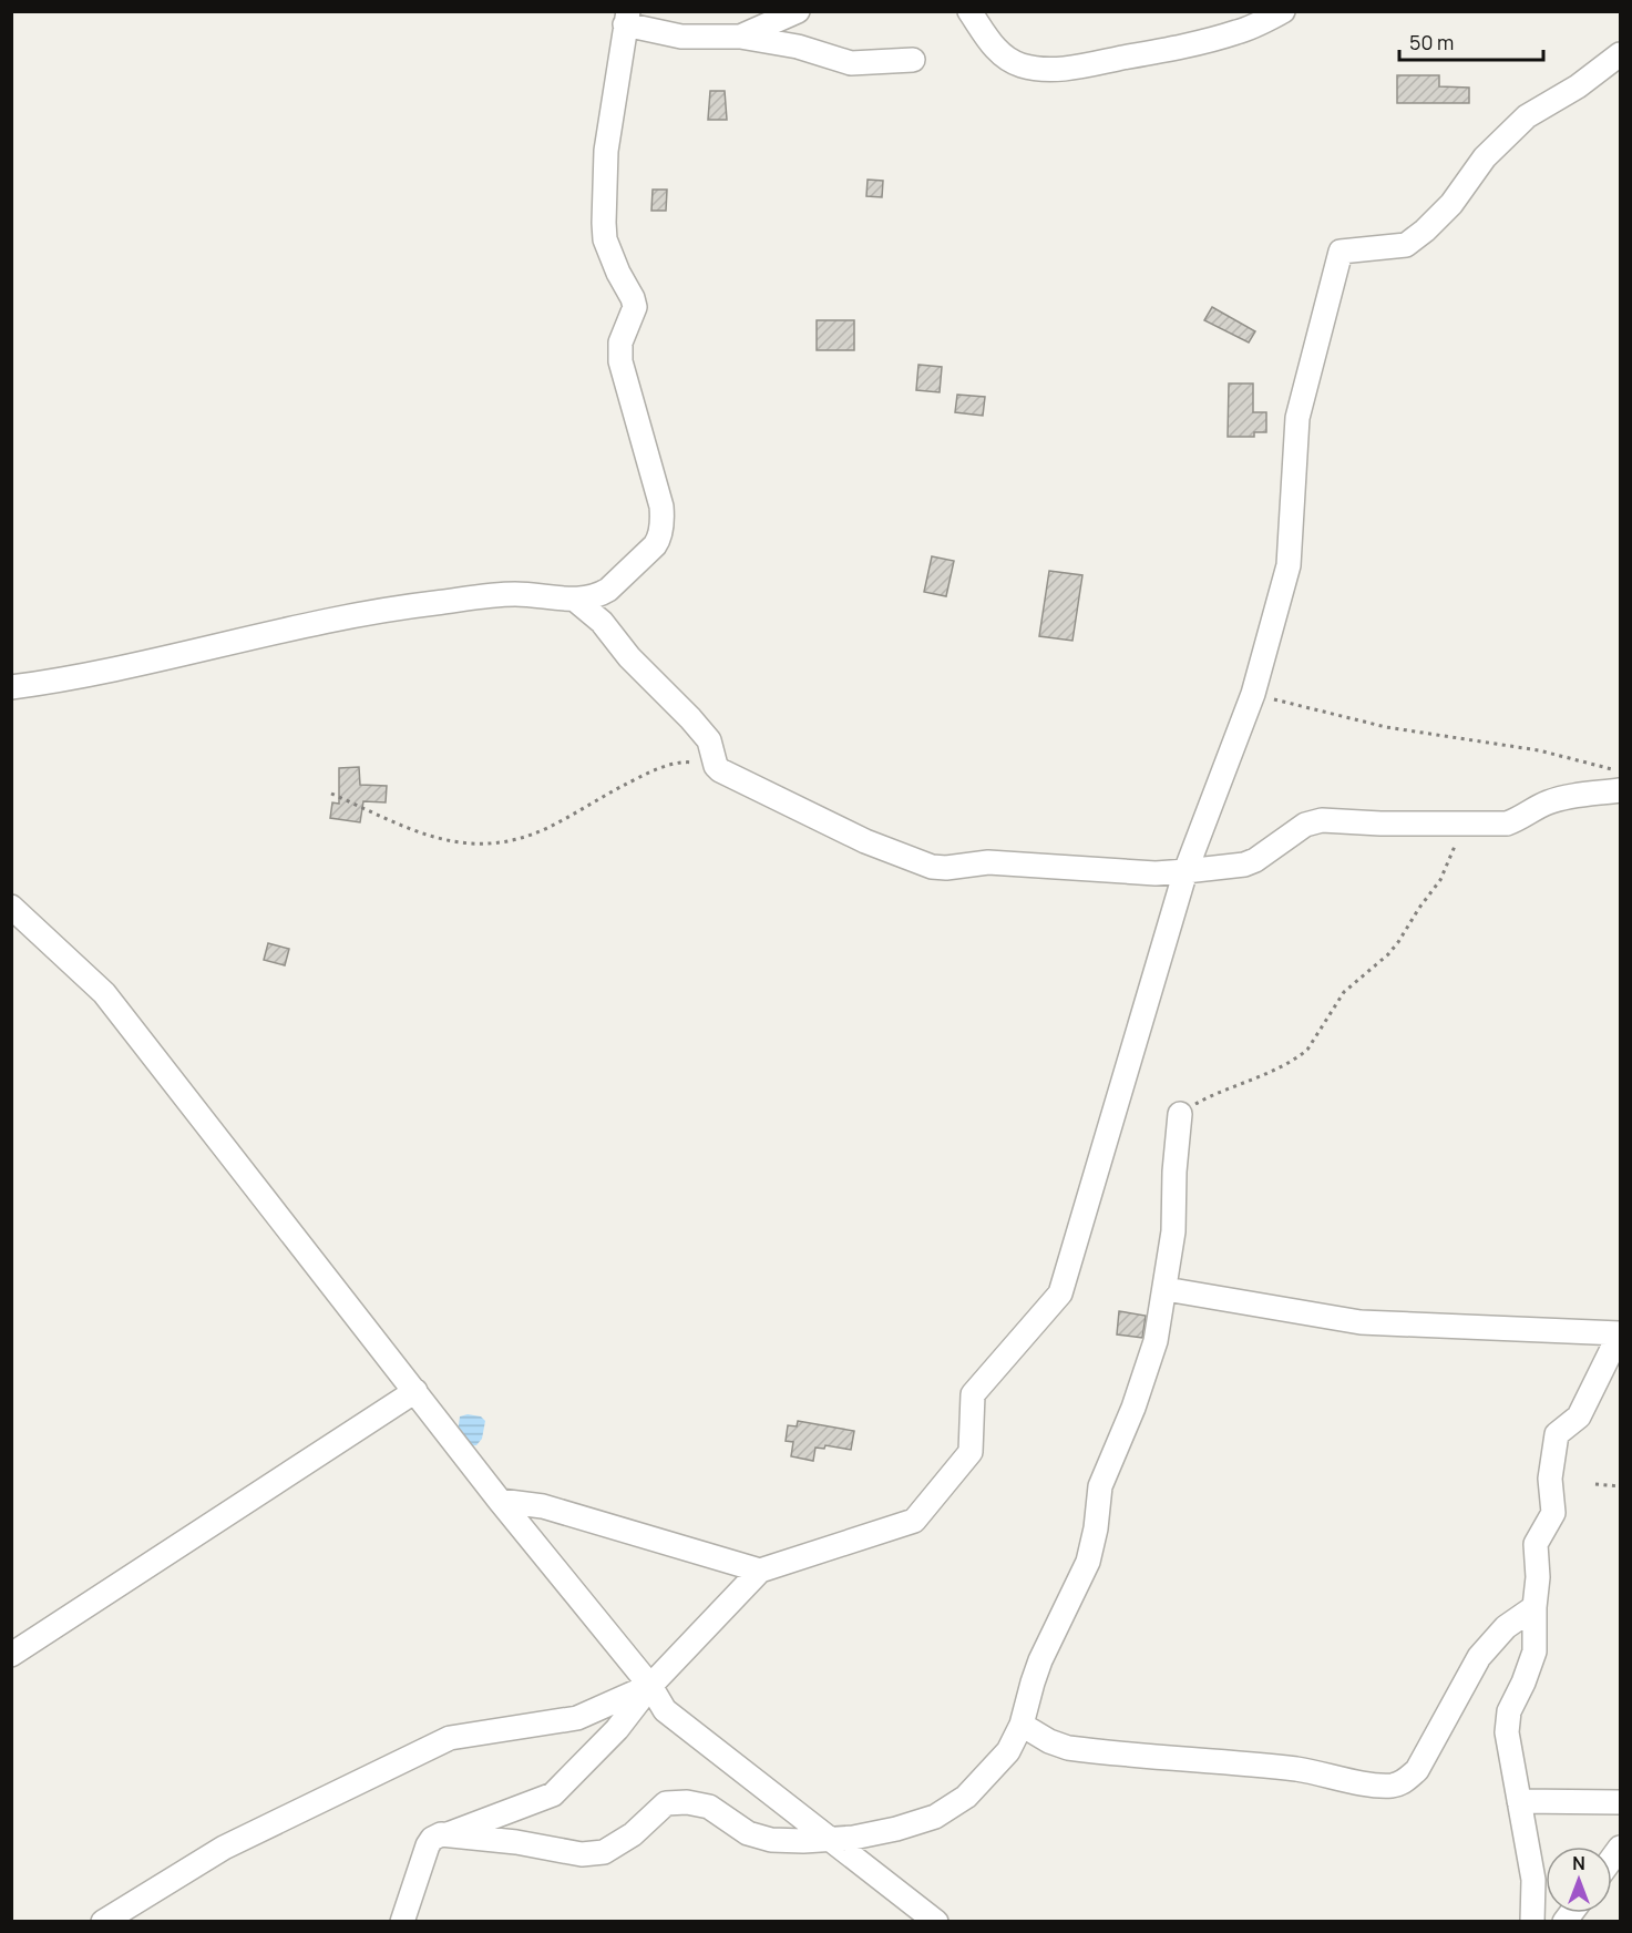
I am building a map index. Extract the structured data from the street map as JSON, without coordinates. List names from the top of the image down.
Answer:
{
  "scale_bar": "50 m",
  "north": "top"
}
